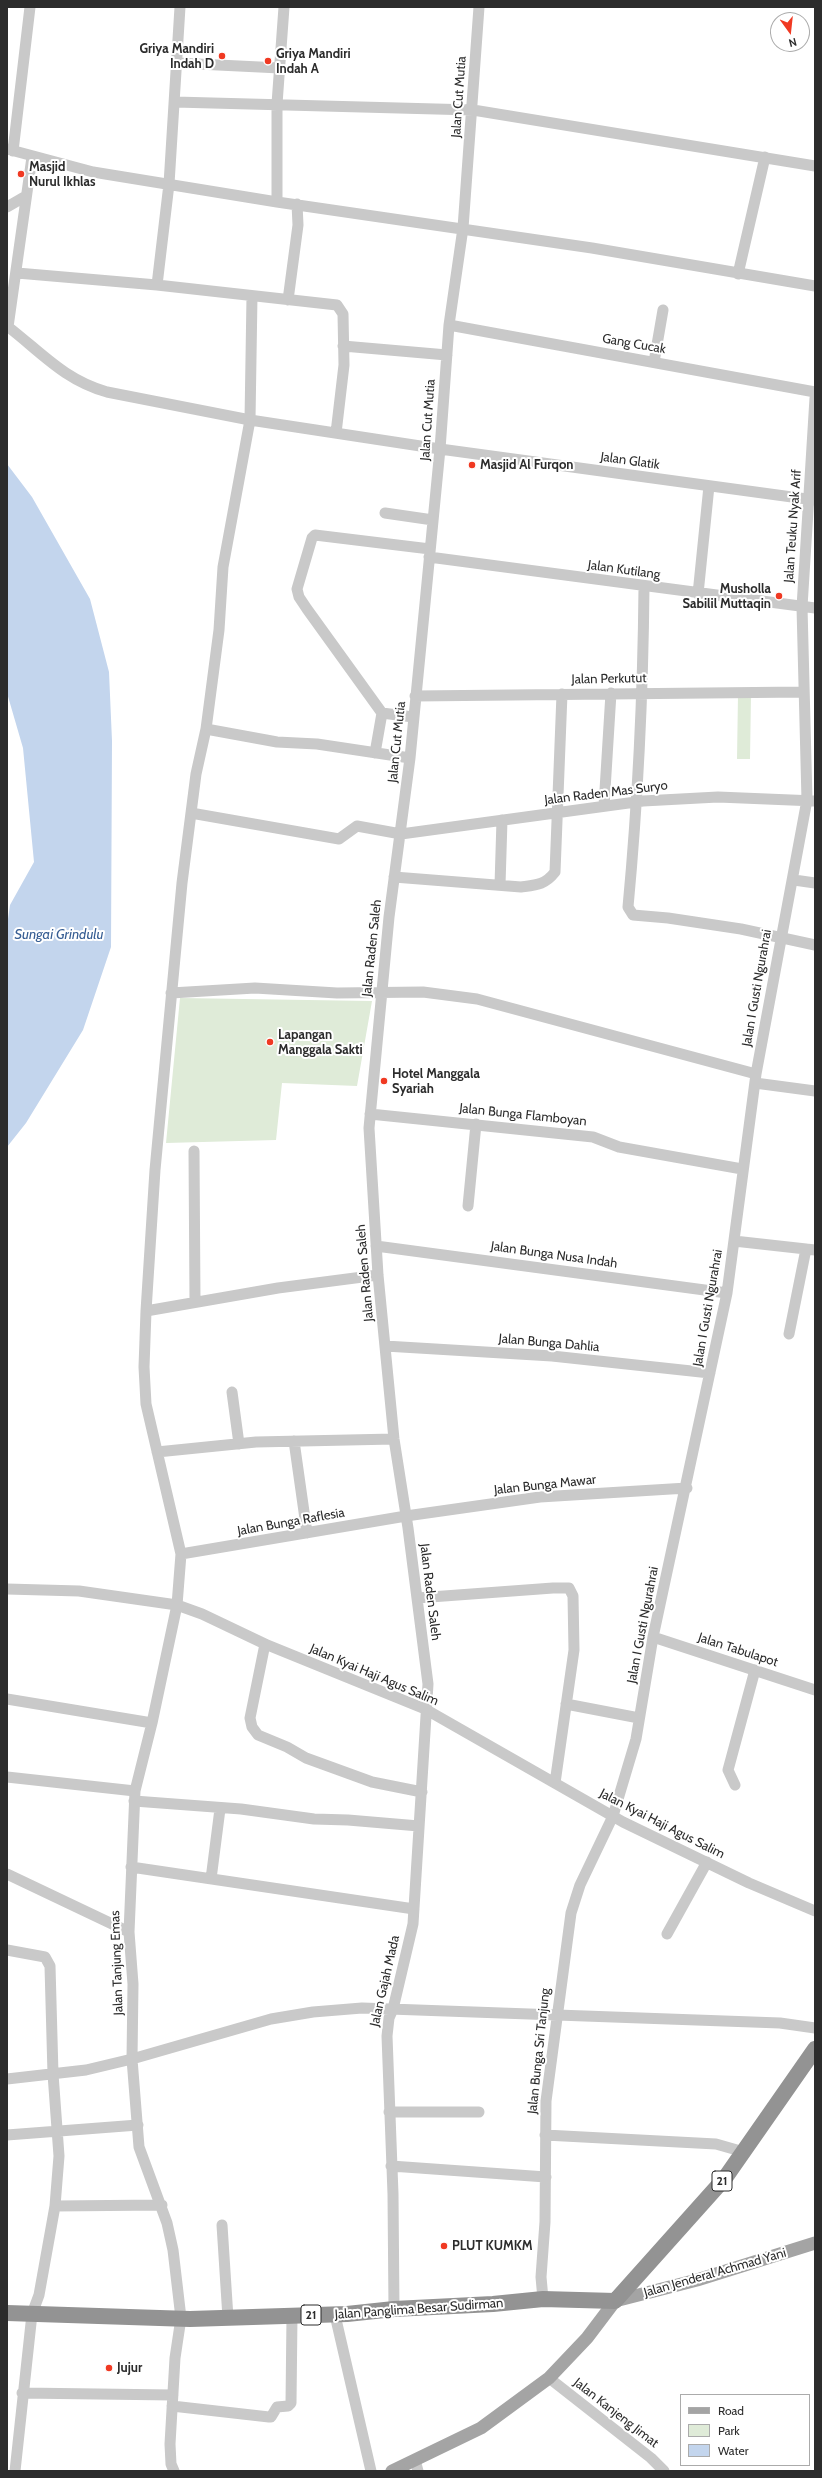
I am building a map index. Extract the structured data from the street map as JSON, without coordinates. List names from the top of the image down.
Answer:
{
  "streets": {
    "highway": ["21", "Jalan Panglima Besar Sudirman"],
    "main road": ["Jalan Jenderal Achmad Yani"],
    "street": [
      "Jalan Cut Mutia",
      "Gang Cucak",
      "Jalan Glatik",
      "Jalan Teuku Nyak Arif",
      "Jalan Kutilang",
      "Jalan Perkutut",
      "Jalan Raden Mas Suryo",
      "Jalan Raden Saleh",
      "Jalan I Gusti Ngurahrai",
      "Jalan Bunga Flamboyan",
      "Jalan Bunga Nusa Indah",
      "Jalan Bunga Dahlia",
      "Jalan Bunga Mawar",
      "Jalan Bunga Raflesia",
      "Jalan Tabulapot",
      "Jalan Kyai Haji Agus Salim",
      "Jalan Tanjung Emas",
      "Jalan Gajah Mada",
      "Jalan Bunga Sri Tanjung",
      "Jalan Kanjeng Jimat"
    ]
  },
  "crossings": [
    ["Jalan Cut Mutia", "Gang Cucak"],
    ["Jalan Cut Mutia", "Jalan Glatik"],
    ["Jalan Cut Mutia", "Jalan Kutilang"],
    ["Jalan Cut Mutia", "Jalan Perkutut"],
    ["Jalan Cut Mutia", "Jalan Raden Mas Suryo"],
    ["Jalan Cut Mutia", "Jalan Raden Saleh"],
    ["Jalan Glatik", "Jalan Teuku Nyak Arif"],
    ["Jalan Glatik", "Jalan Tanjung Emas"],
    ["Jalan Teuku Nyak Arif", "Jalan Kutilang"],
    ["Jalan Teuku Nyak Arif", "Jalan Perkutut"],
    ["Jalan Teuku Nyak Arif", "Jalan Raden Mas Suryo"],
    ["Jalan Teuku Nyak Arif", "Jalan I Gusti Ngurahrai"],
    ["Jalan Raden Mas Suryo", "Jalan Raden Saleh"],
    ["Jalan Raden Mas Suryo", "Jalan I Gusti Ngurahrai"],
    ["Jalan Raden Mas Suryo", "Jalan Tanjung Emas"],
    ["Jalan Raden Saleh", "Jalan Bunga Flamboyan"],
    ["Jalan Raden Saleh", "Jalan Bunga Nusa Indah"],
    ["Jalan Raden Saleh", "Jalan Bunga Dahlia"],
    ["Jalan Raden Saleh", "Jalan Bunga Mawar"],
    ["Jalan Raden Saleh", "Jalan Bunga Raflesia"],
    ["Jalan Raden Saleh", "Jalan Kyai Haji Agus Salim"],
    ["Jalan Raden Saleh", "Jalan Gajah Mada"],
    ["Jalan I Gusti Ngurahrai", "Jalan Bunga Flamboyan"],
    ["Jalan I Gusti Ngurahrai", "Jalan Bunga Nusa Indah"],
    ["Jalan I Gusti Ngurahrai", "Jalan Bunga Dahlia"],
    ["Jalan I Gusti Ngurahrai", "Jalan Bunga Mawar"],
    ["Jalan I Gusti Ngurahrai", "Jalan Tabulapot"],
    ["Jalan I Gusti Ngurahrai", "Jalan Kyai Haji Agus Salim"],
    ["Jalan I Gusti Ngurahrai", "Jalan Bunga Sri Tanjung"],
    ["Jalan Bunga Mawar", "Jalan Bunga Raflesia"],
    ["Jalan Bunga Raflesia", "Jalan Tanjung Emas"],
    ["Jalan Kyai Haji Agus Salim", "Jalan Tanjung Emas"],
    ["Jalan Kyai Haji Agus Salim", "Jalan Gajah Mada"],
    ["Jalan Kyai Haji Agus Salim", "Jalan Bunga Sri Tanjung"],
    ["Jalan Tanjung Emas", "Jalan Panglima Besar Sudirman"],
    ["Jalan Gajah Mada", "Jalan Panglima Besar Sudirman"],
    ["Jalan Bunga Sri Tanjung", "Jalan Panglima Besar Sudirman"],
    ["21", "Jalan Jenderal Achmad Yani"],
    ["21", "Jalan Panglima Besar Sudirman"],
    ["Jalan Jenderal Achmad Yani", "Jalan Panglima Besar Sudirman"]
  ],
  "water": ["Sungai Grindulu"],
  "places": [
    "Griya Mandiri Indah D",
    "Griya Mandiri Indah A",
    "Masjid Nurul Ikhlas",
    "Masjid Al Furqon",
    "Musholla Sabilil Muttaqin",
    "Lapangan Manggala Sakti",
    "Hotel Manggala Syariah",
    "PLUT KUMKM",
    "Jujur"
  ],
  "legend": ["Road", "Park", "Water"],
  "north": "bottom"
}
